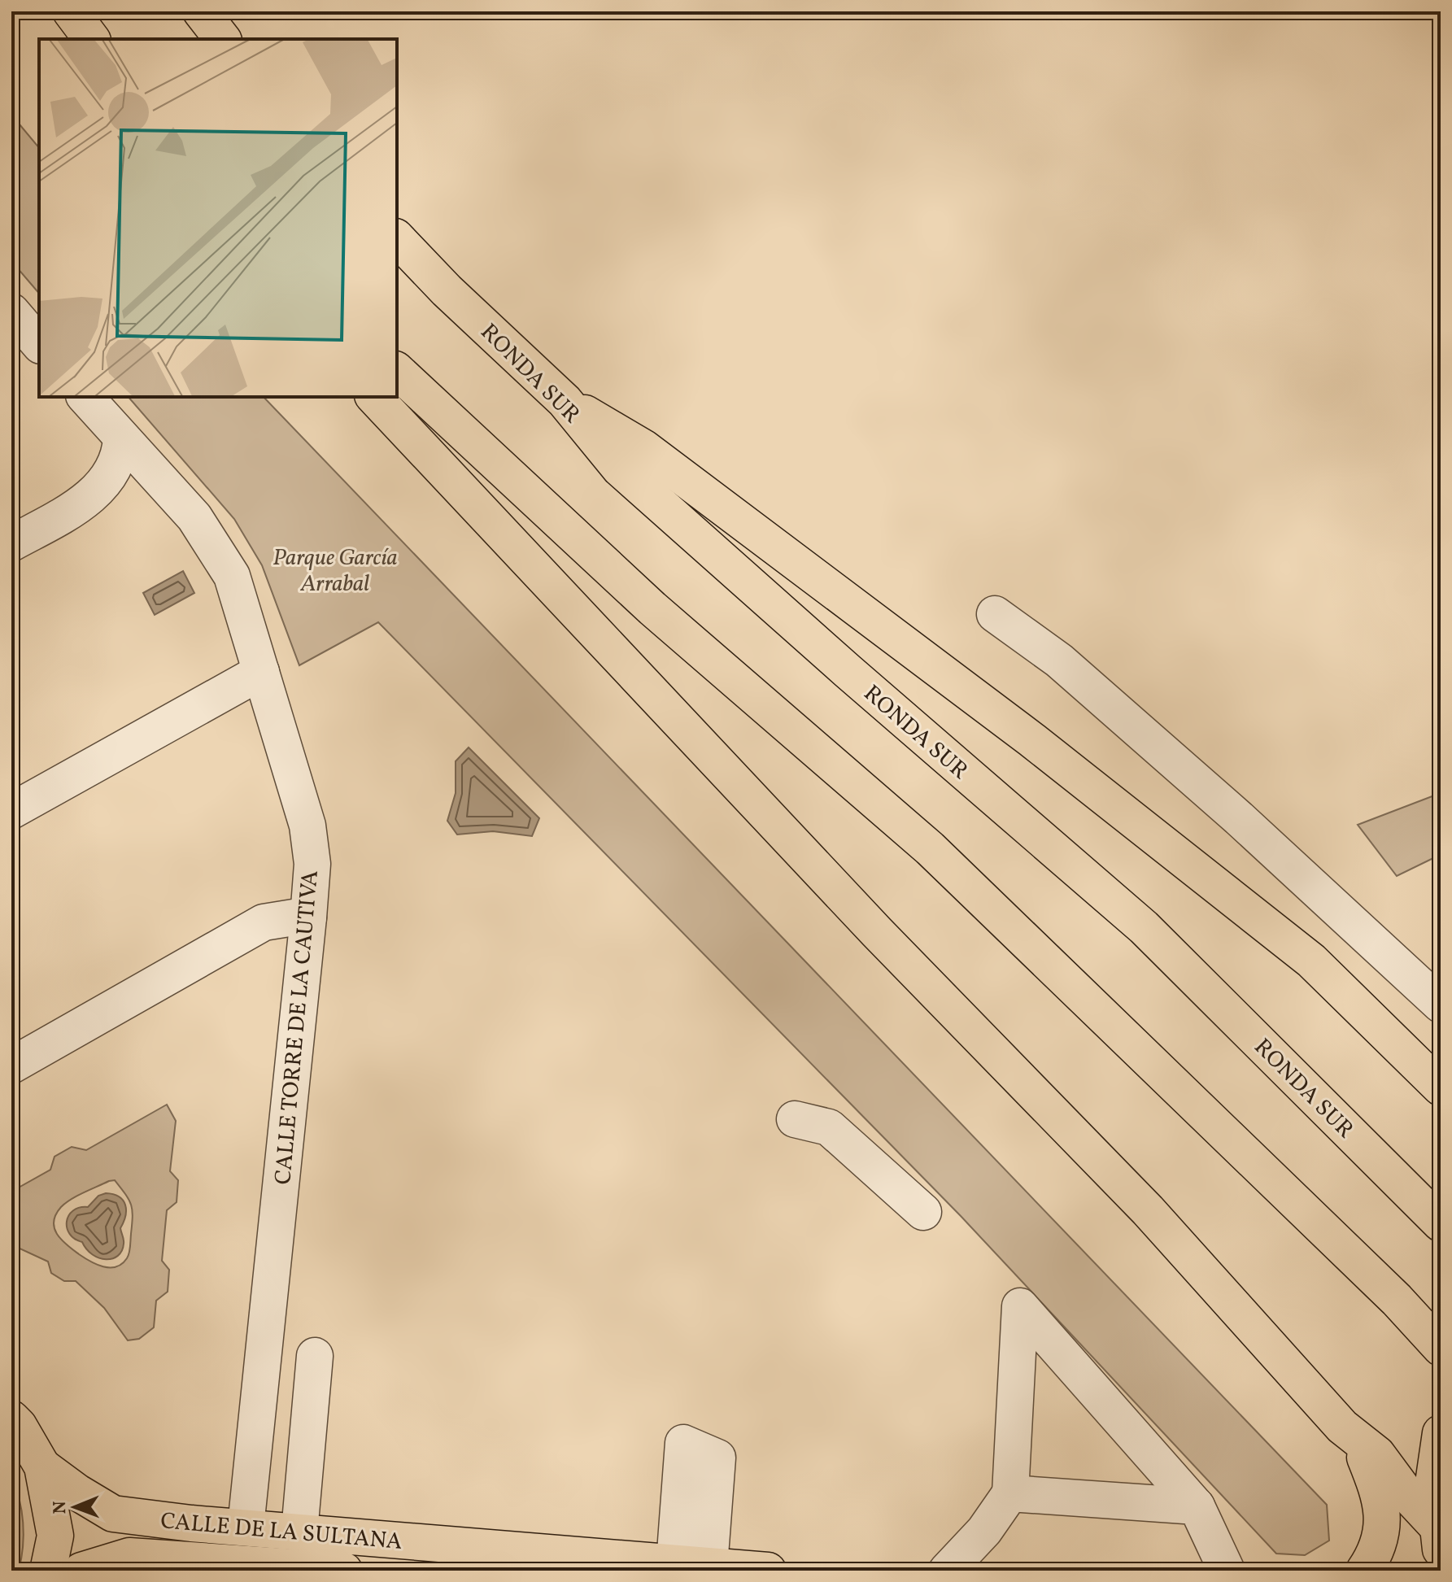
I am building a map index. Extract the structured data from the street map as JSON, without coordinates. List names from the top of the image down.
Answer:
{
  "streets": {
    "main road": ["RONDA SUR", "CALLE DE LA SULTANA"],
    "street": ["CALLE TORRE DE LA CAUTIVA"]
  },
  "crossings": [
    ["CALLE TORRE DE LA CAUTIVA", "CALLE DE LA SULTANA"]
  ],
  "parks": ["Parque García Arrabal"],
  "north": "left"
}
